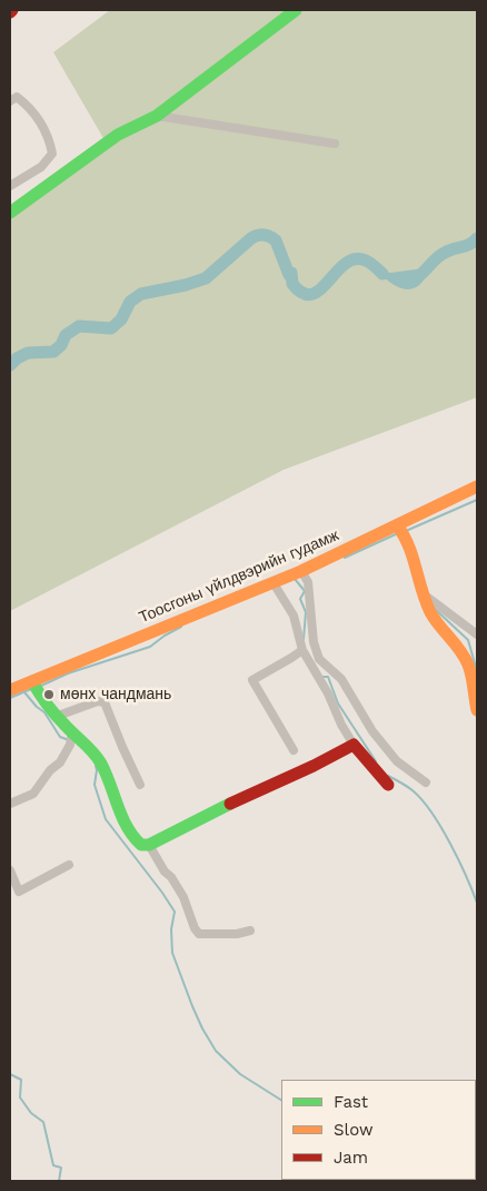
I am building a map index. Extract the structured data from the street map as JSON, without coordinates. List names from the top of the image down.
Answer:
{
  "streets": {
    "street": ["Тоосгоны үйлдвэрийн гудамж"]
  },
  "places": ["мөнх чандмань"],
  "legend": ["Fast", "Slow", "Jam"]
}
